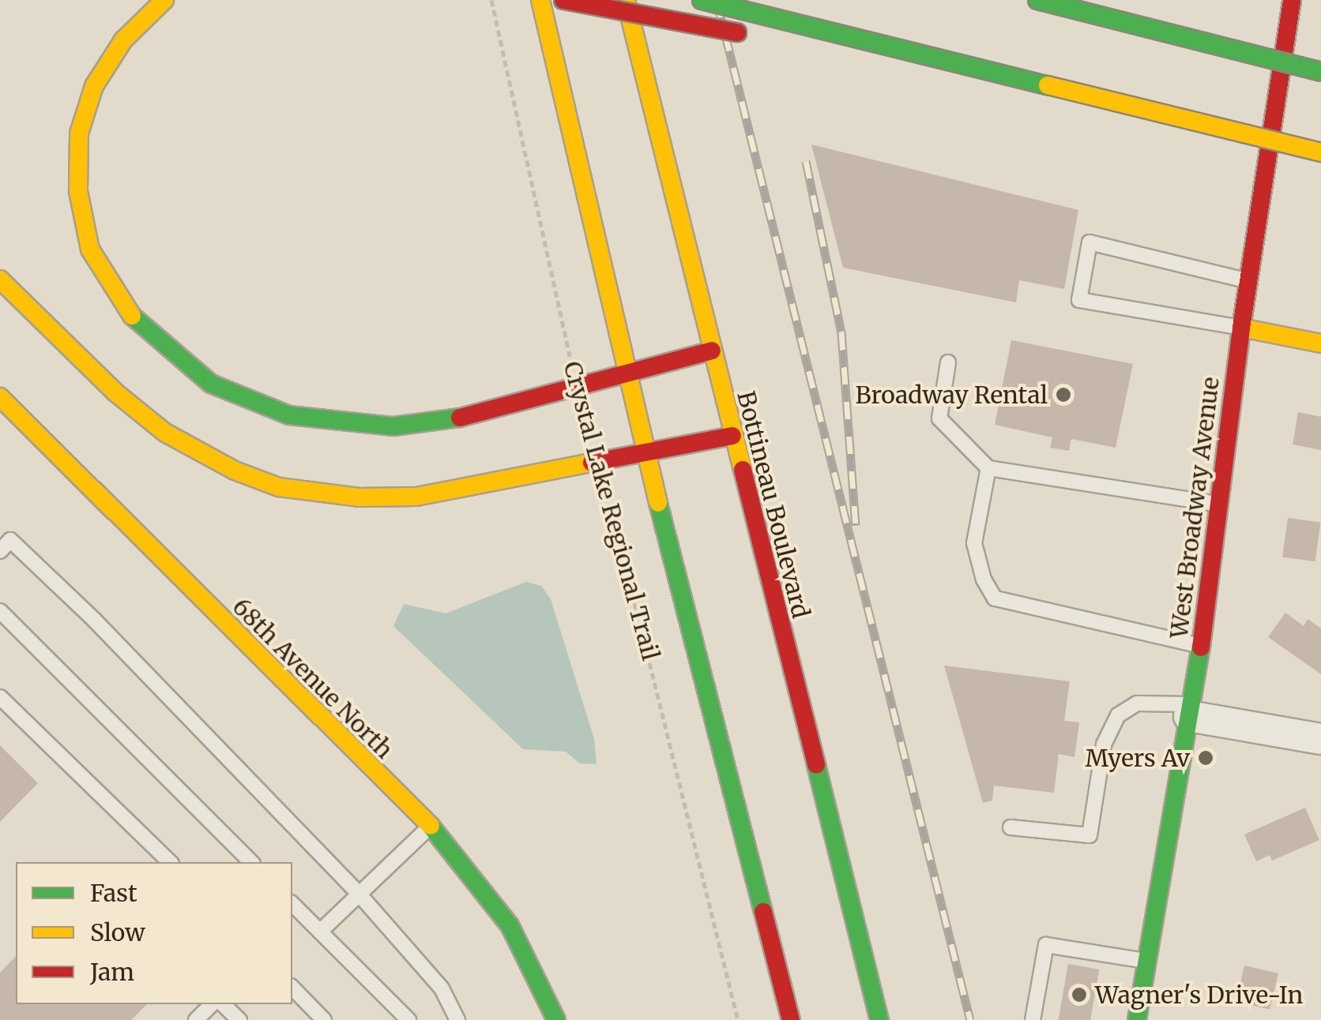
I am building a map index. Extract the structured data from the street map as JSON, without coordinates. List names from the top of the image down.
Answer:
{
  "streets": {
    "main road": ["Bottineau Boulevard", "West Broadway Avenue", "68th Avenue North"],
    "path": ["Crystal Lake Regional Trail"]
  },
  "places": ["Broadway Rental", "Myers Av", "Wagner's Drive-In"],
  "legend": ["Fast", "Slow", "Jam"]
}
